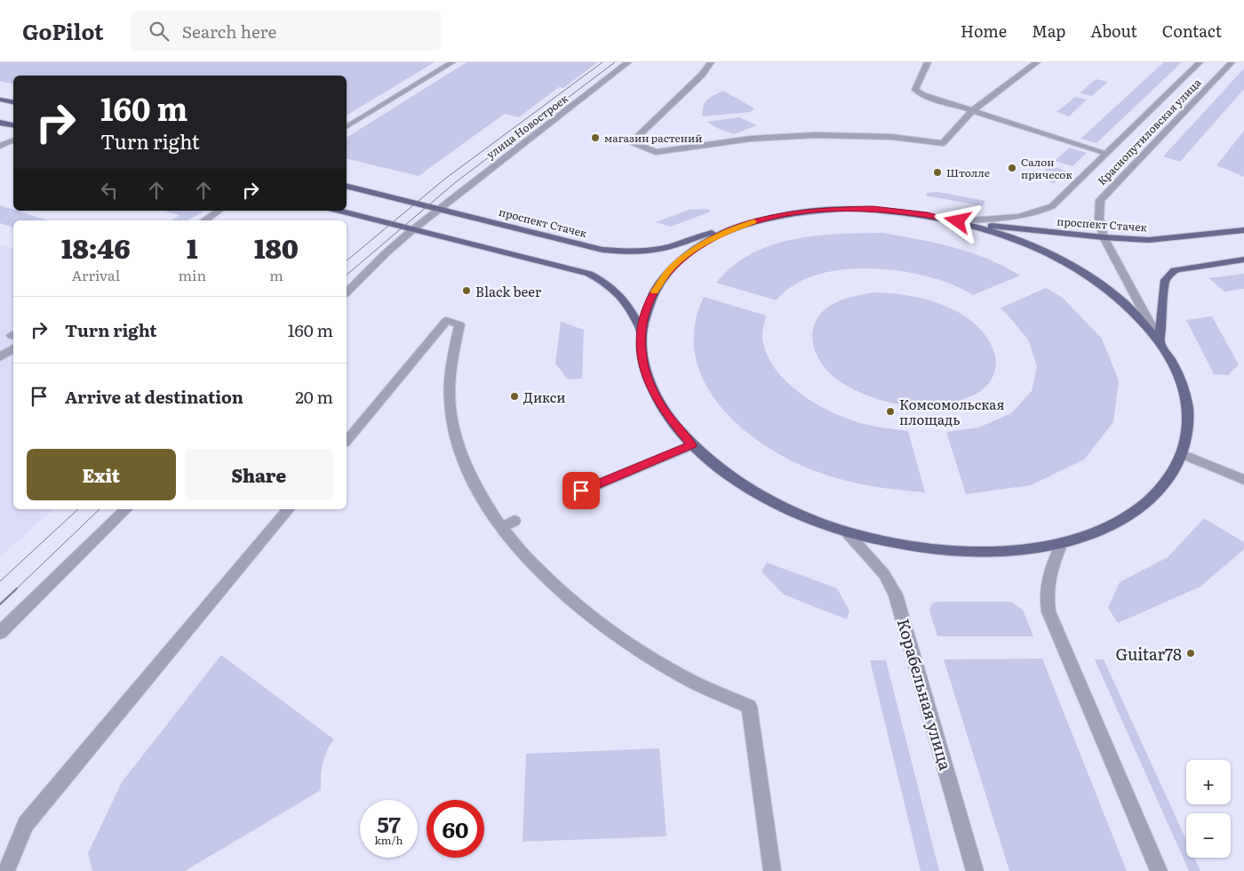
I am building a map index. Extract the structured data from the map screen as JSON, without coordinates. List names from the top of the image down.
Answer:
{
  "streets": {
    "main road": ["проспект Стачек"],
    "street": ["улица Новостроек", "Краснопутиловская улица", "Корабельная улица"]
  },
  "crossings": [
    ["улица Новостроек", "проспект Стачек"],
    ["Краснопутиловская улица", "проспект Стачек"]
  ],
  "places": [
    "магазин растений",
    "Салон причесок",
    "Штолле",
    "Black beer",
    "Дикси",
    "Комсомольская площадь",
    "Guitar78"
  ],
  "page": {
    "header": "GoPilot",
    "search": "Search here",
    "nav": [
      "Home",
      "Map",
      "About",
      "Contact"
    ],
    "turn": ["160 m", "Turn right"],
    "eta": [
      "18:46",
      "Arrival",
      "1",
      "min",
      "180",
      "m"
    ],
    "list": [
      {
        "name": "Turn right",
        "value": "160 m"
      },
      {
        "name": "Arrive at destination",
        "value": "20 m"
      }
    ],
    "buttons": ["Exit", "Share"],
    "map_buttons": ["+", "−"],
    "speed": "57 km/h",
    "limit": "60"
  }
}
